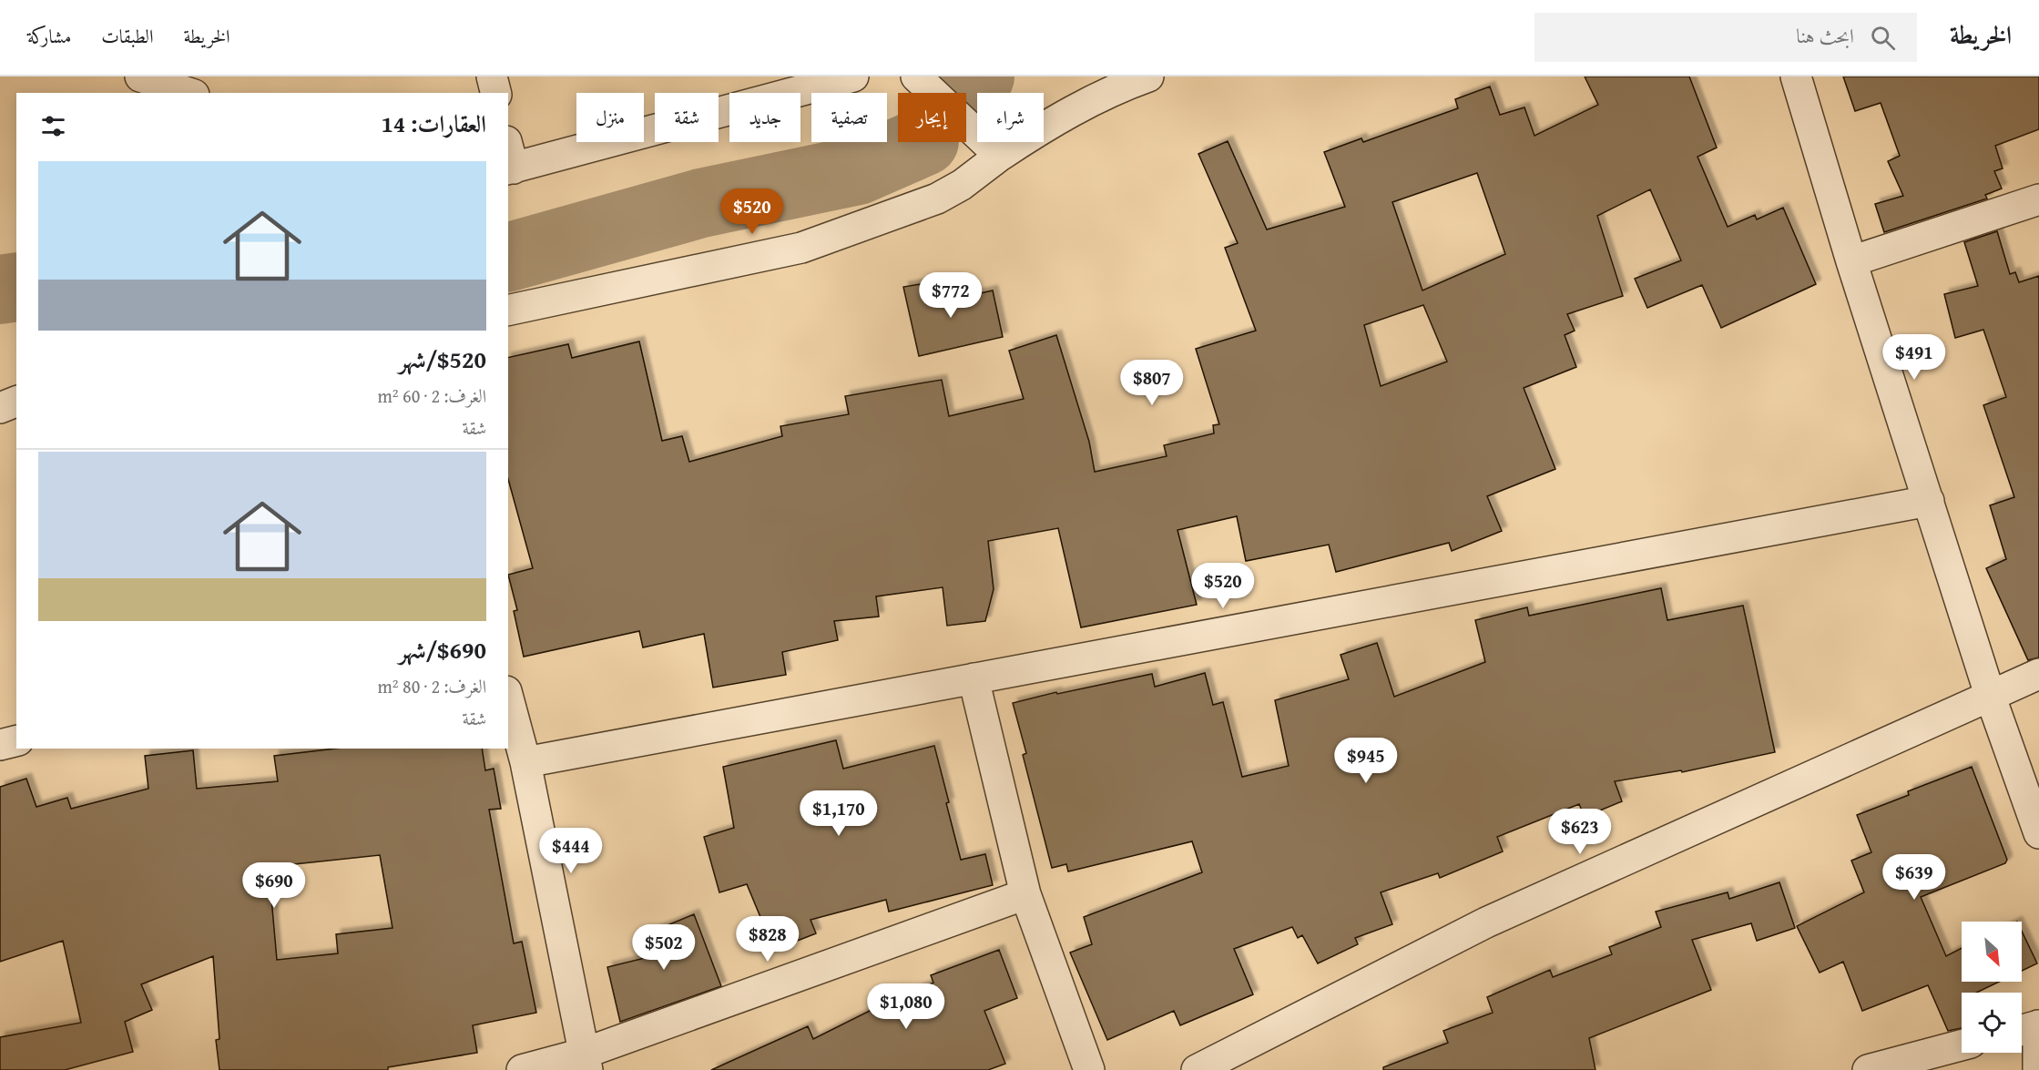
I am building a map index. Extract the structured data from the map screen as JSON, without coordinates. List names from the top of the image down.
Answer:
{
  "north": "bottom right",
  "page": {
    "header": "الخريطة",
    "search": "ابحث هنا",
    "nav": ["الخريطة", "الطبقات", "مشاركة"],
    "chip": [
      "شراء",
      "إيجار",
      "تصفية",
      "جديد",
      "شقة",
      "منزل"
    ],
    "heading": "العقارات: 14",
    "list": [
      {
        "name": "$520/شهر",
        "note": "الغرف: 2 · 60 m² · شقة"
      },
      {
        "name": "$690/شهر",
        "note": "الغرف: 2 · 80 m² · شقة"
      }
    ],
    "price": [
      "$520",
      "$772",
      "$491",
      "$807",
      "$520",
      "$945",
      "$1,170",
      "$623",
      "$444",
      "$639",
      "$690",
      "$828",
      "$502",
      "$1,080"
    ]
  }
}
